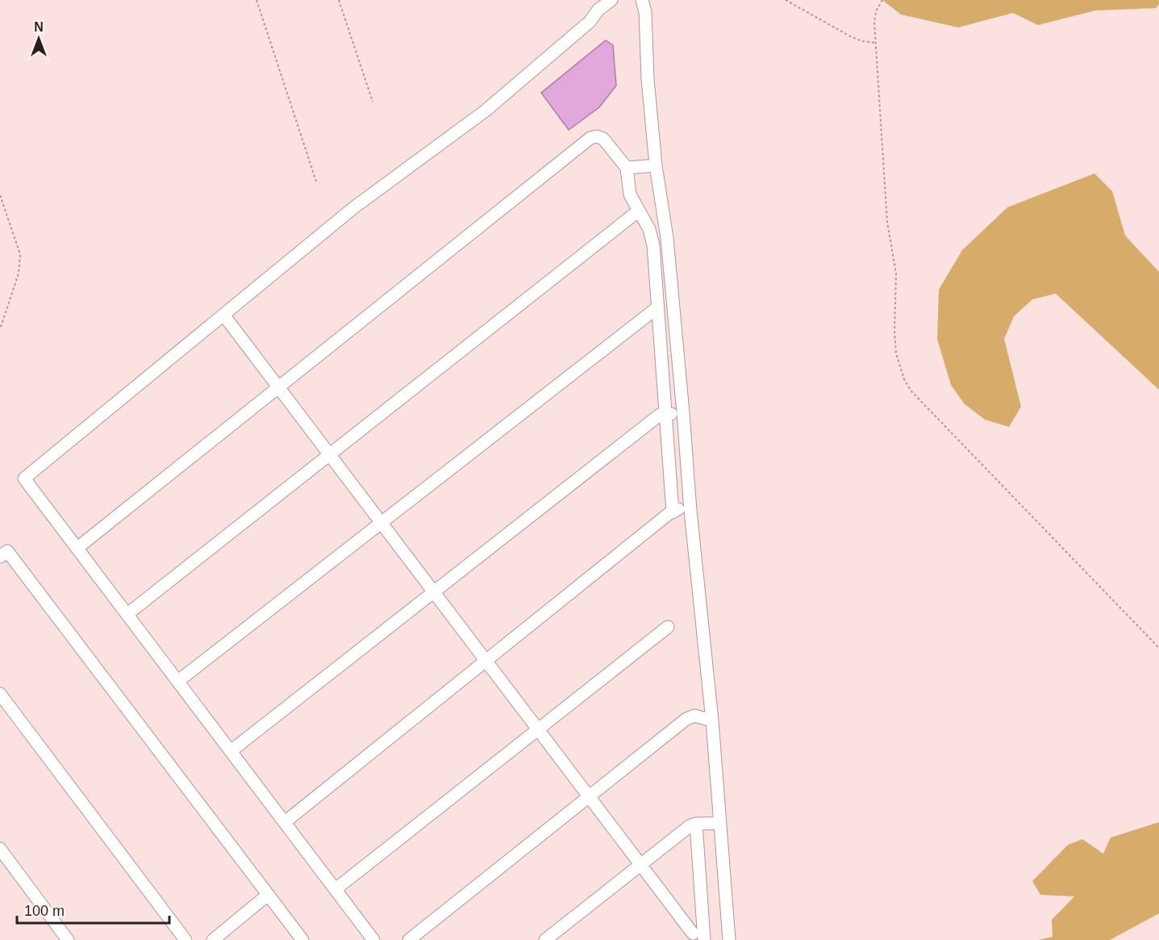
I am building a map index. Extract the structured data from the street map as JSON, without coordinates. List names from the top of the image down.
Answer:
{
  "scale_bar": "100 m",
  "north": "top"
}
